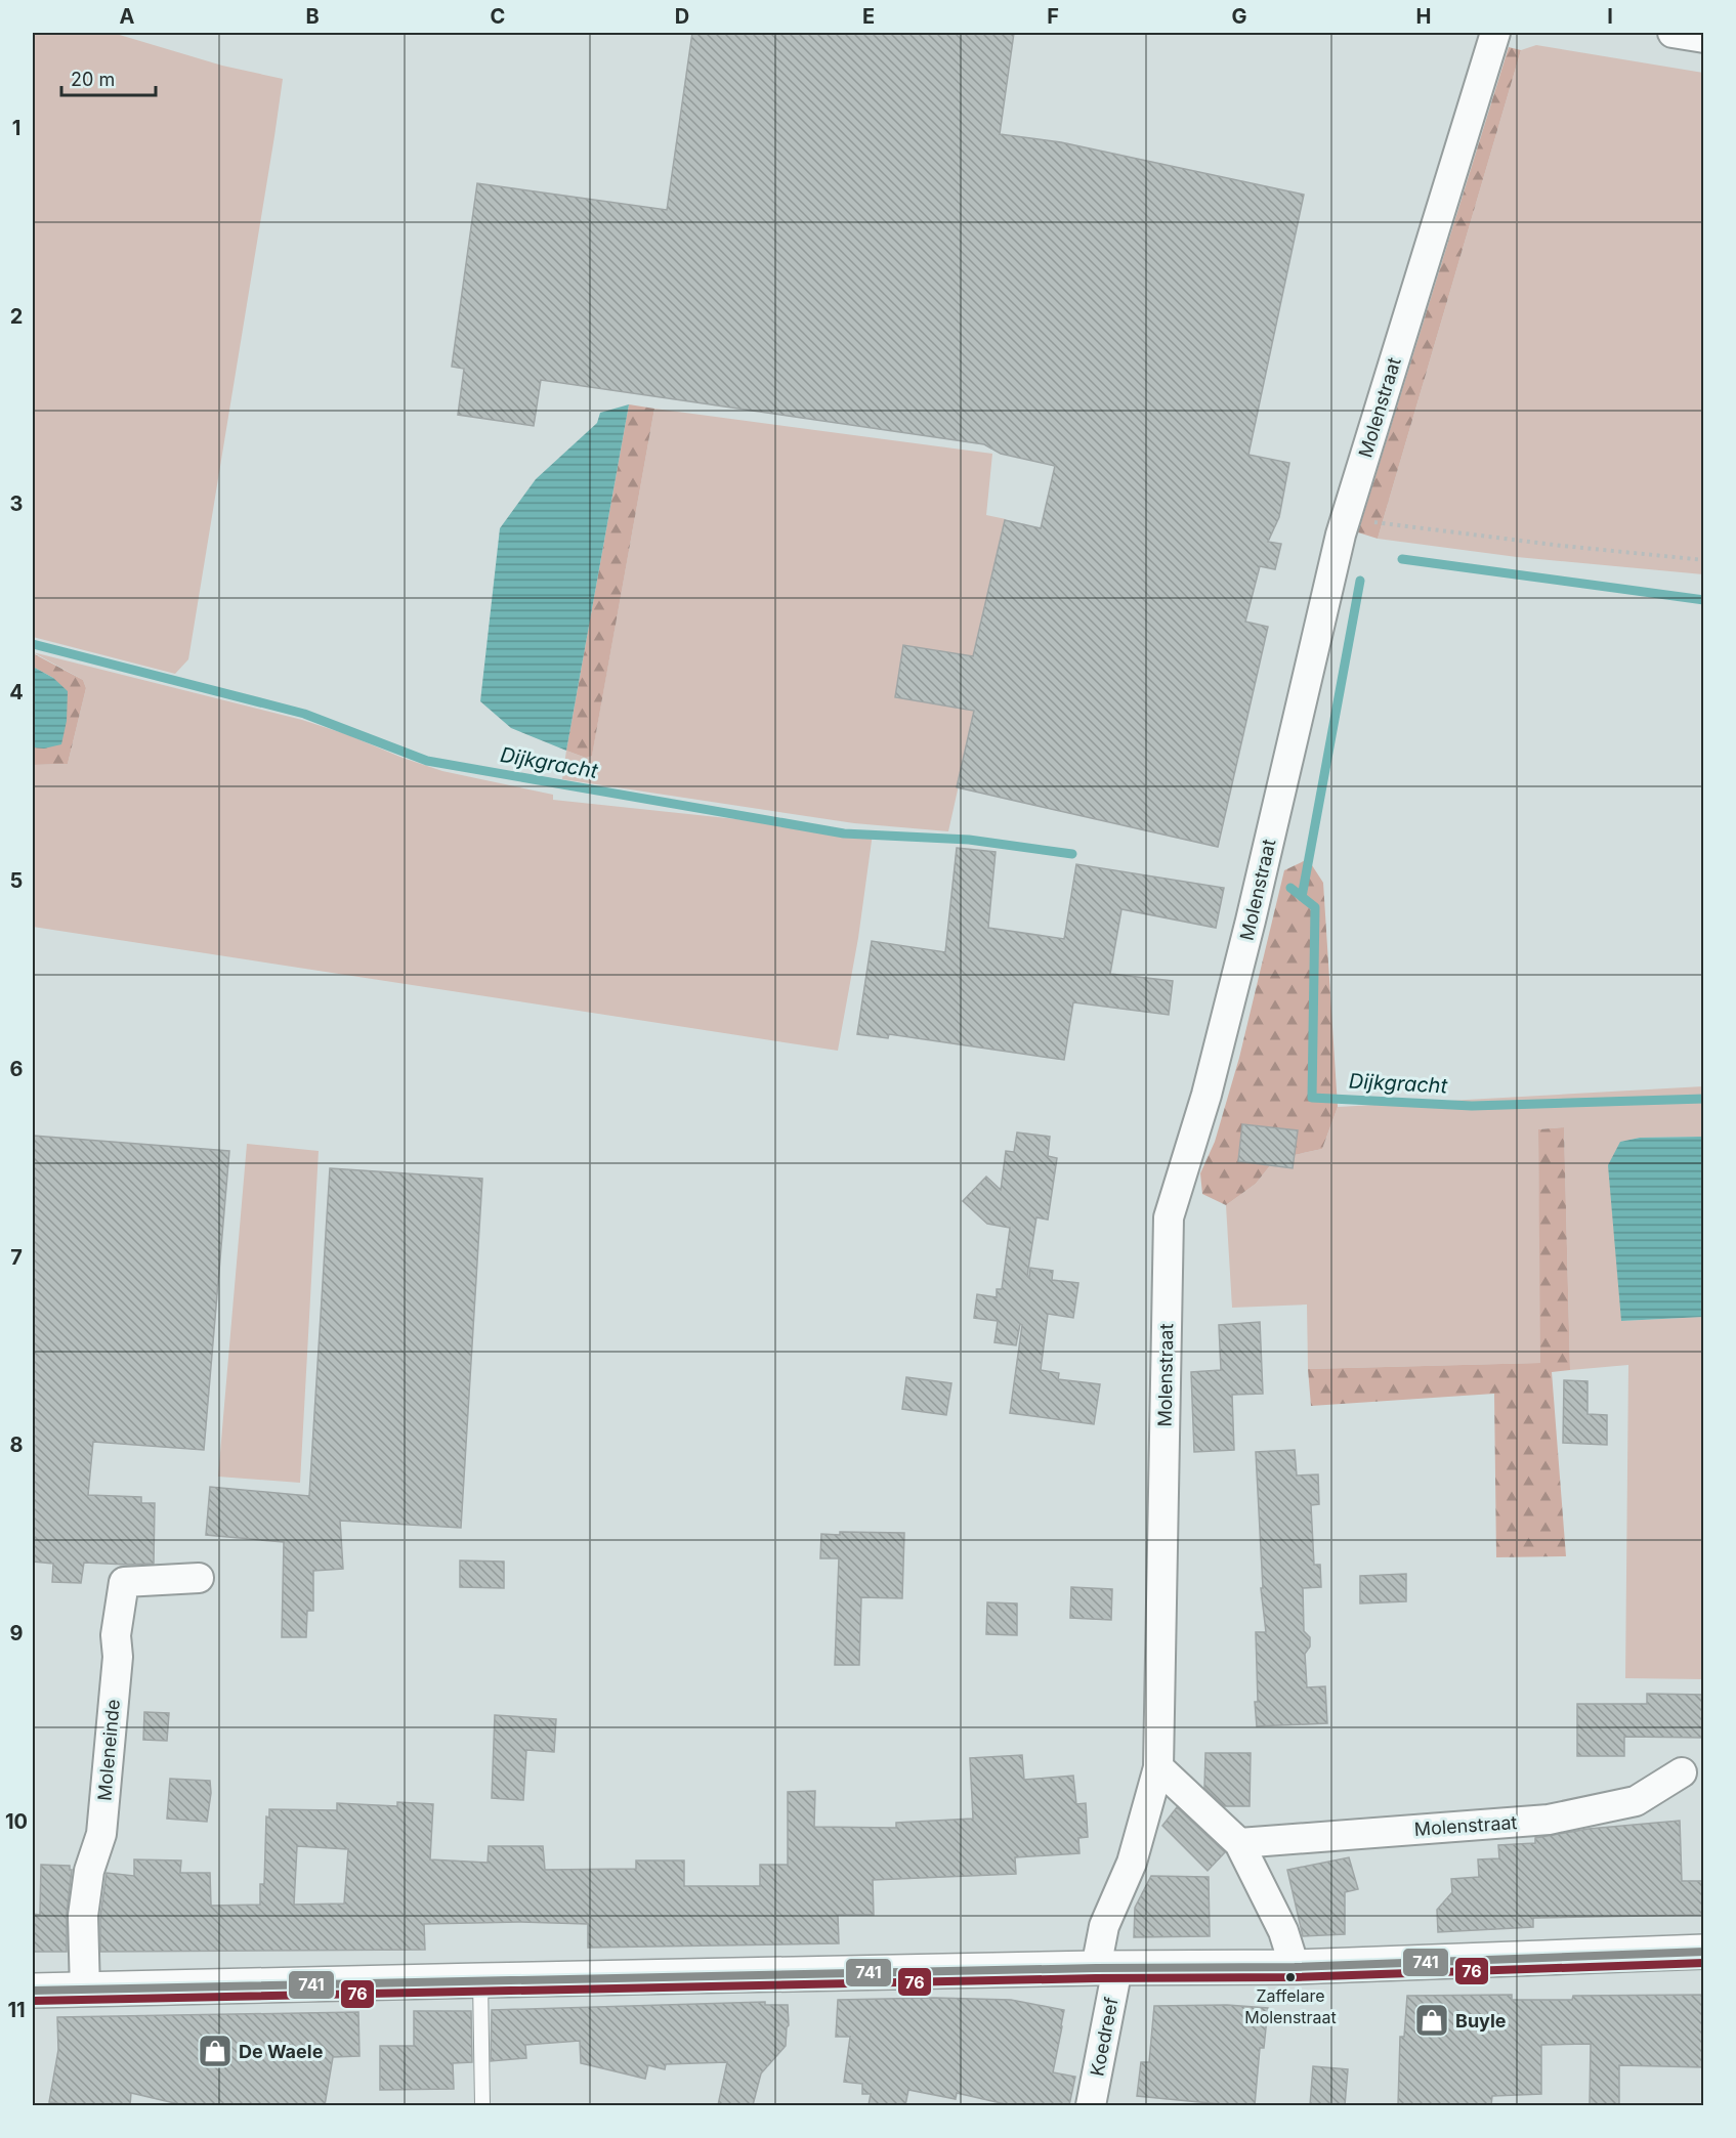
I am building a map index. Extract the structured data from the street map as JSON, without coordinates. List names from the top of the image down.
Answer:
{
  "streets": {
    "street": ["Molenstraat", "Moleneinde", "Koedreef"]
  },
  "crossings": [
    ["Molenstraat", "Koedreef"]
  ],
  "water": ["Dijkgracht"],
  "places": {
    "other": ["Zaffelare Molenstraat"],
    "shop": ["Buyle", "De Waele"]
  },
  "lines": ["transit line 741", "transit line 76"],
  "scale_bar": "20 m",
  "grid": {
    "columns": [
      "A",
      "B",
      "C",
      "D",
      "E",
      "F",
      "G",
      "H",
      "I"
    ],
    "rows": [
      "1",
      "2",
      "3",
      "4",
      "5",
      "6",
      "7",
      "8",
      "9",
      "10",
      "11"
    ]
  }
}
